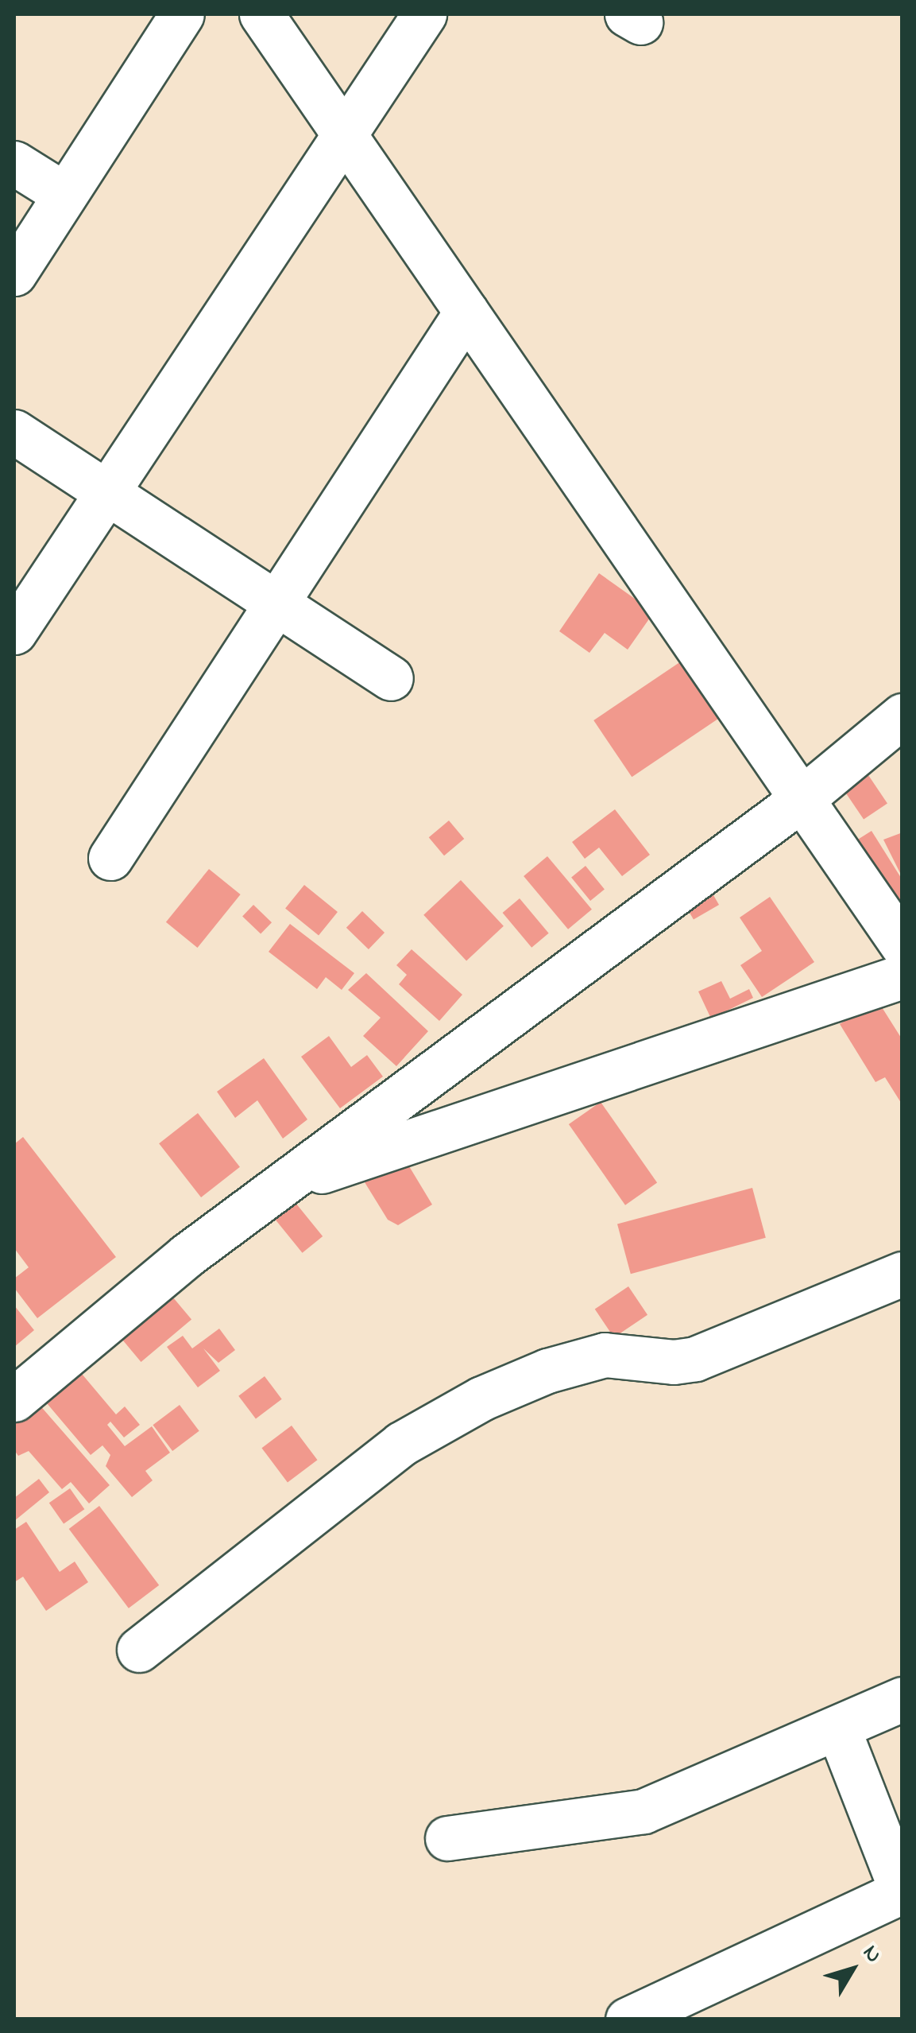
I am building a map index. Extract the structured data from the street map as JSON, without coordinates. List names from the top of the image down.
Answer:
{
  "north": "top right"
}
